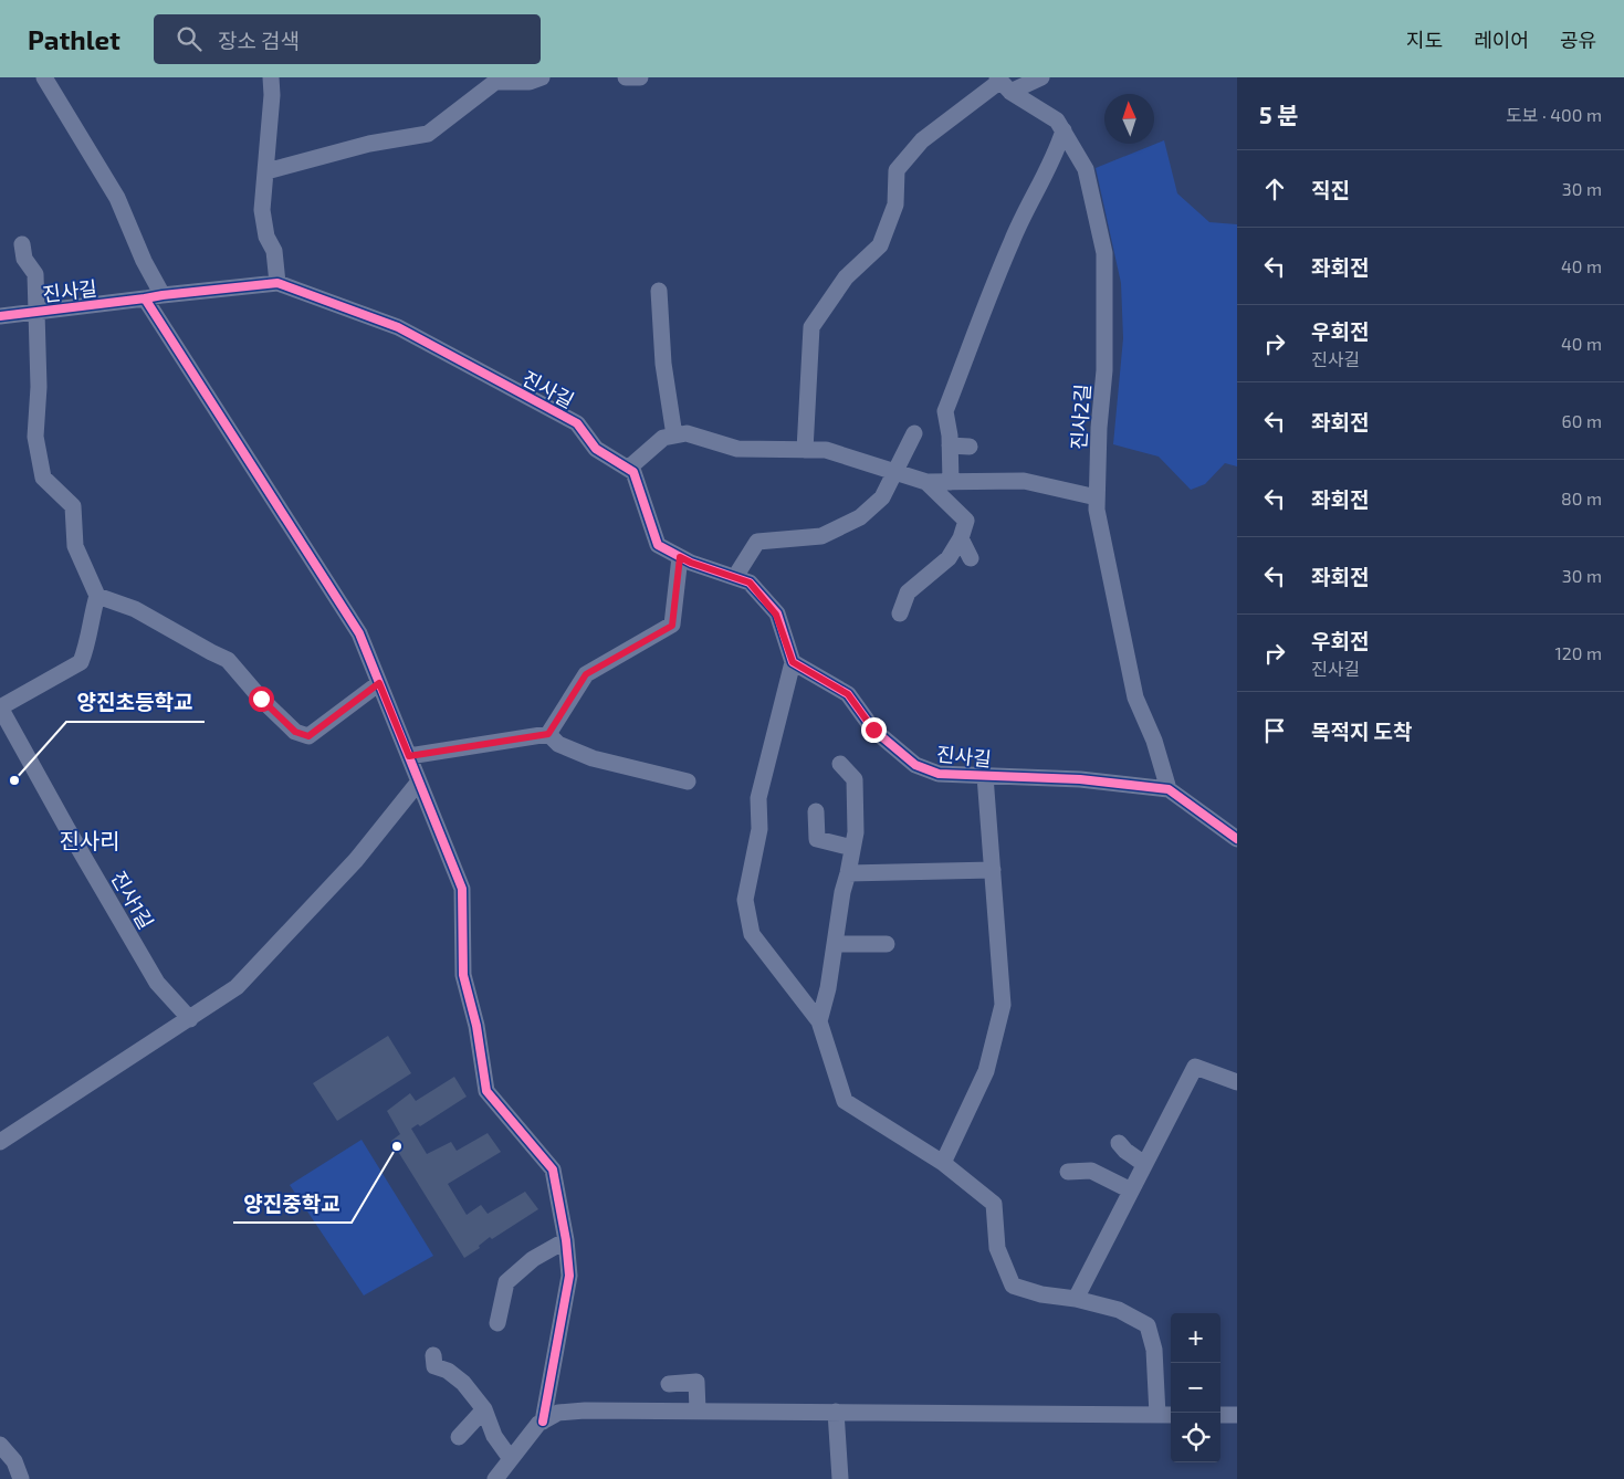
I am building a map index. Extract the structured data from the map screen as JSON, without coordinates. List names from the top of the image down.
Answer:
{
  "streets": {
    "street": ["진사길", "진사2길", "진사1길"]
  },
  "crossings": [
    ["진사길", "진사2길"]
  ],
  "districts": ["진사리"],
  "places": ["양진초등학교", "양진중학교"],
  "north": "top",
  "page": {
    "header": "Pathlet",
    "search": "장소 검색",
    "nav": ["지도", "레이어", "공유"],
    "heading": ["5 분", "도보 · 400 m"],
    "list": [
      ["직진", "30 m"],
      ["좌회전", "40 m"],
      ["우회전", "진사길", "40 m"],
      ["좌회전", "60 m"],
      ["좌회전", "80 m"],
      ["좌회전", "30 m"],
      ["우회전", "진사길", "120 m"],
      "목적지 도착"
    ],
    "map_buttons": ["+", "−"]
  }
}
